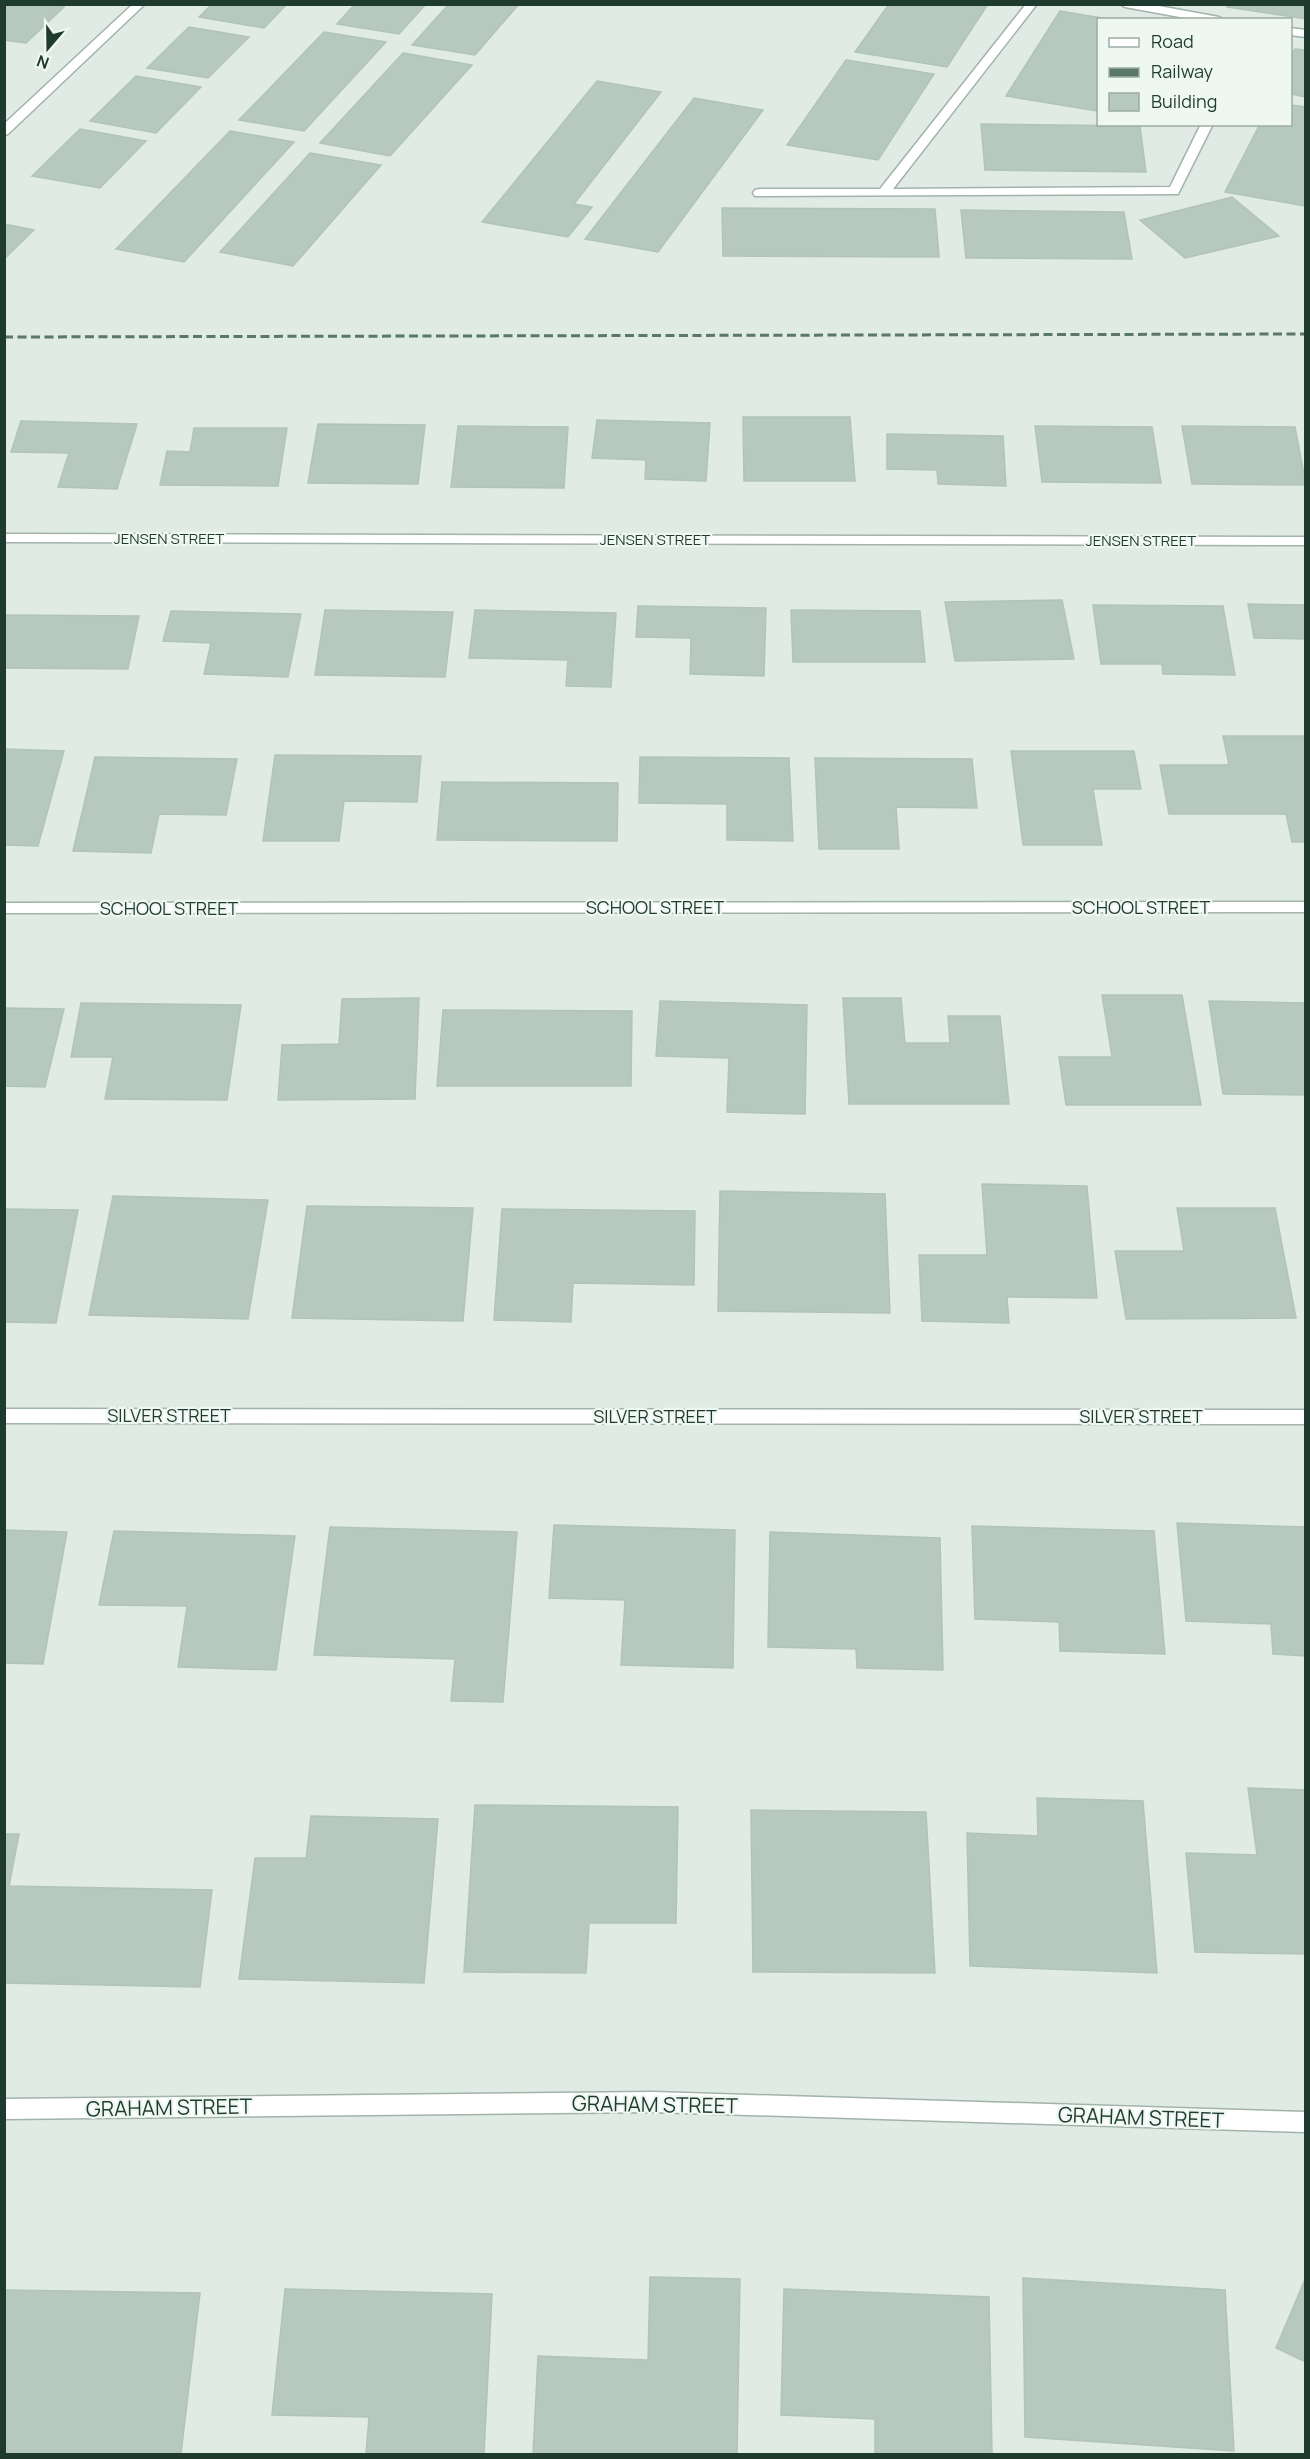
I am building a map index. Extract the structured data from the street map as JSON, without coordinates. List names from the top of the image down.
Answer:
{
  "streets": {
    "street": [
      "JENSEN STREET",
      "SCHOOL STREET",
      "SILVER STREET",
      "GRAHAM STREET"
    ]
  },
  "legend": ["Road", "Railway", "Building"],
  "north": "bottom"
}
